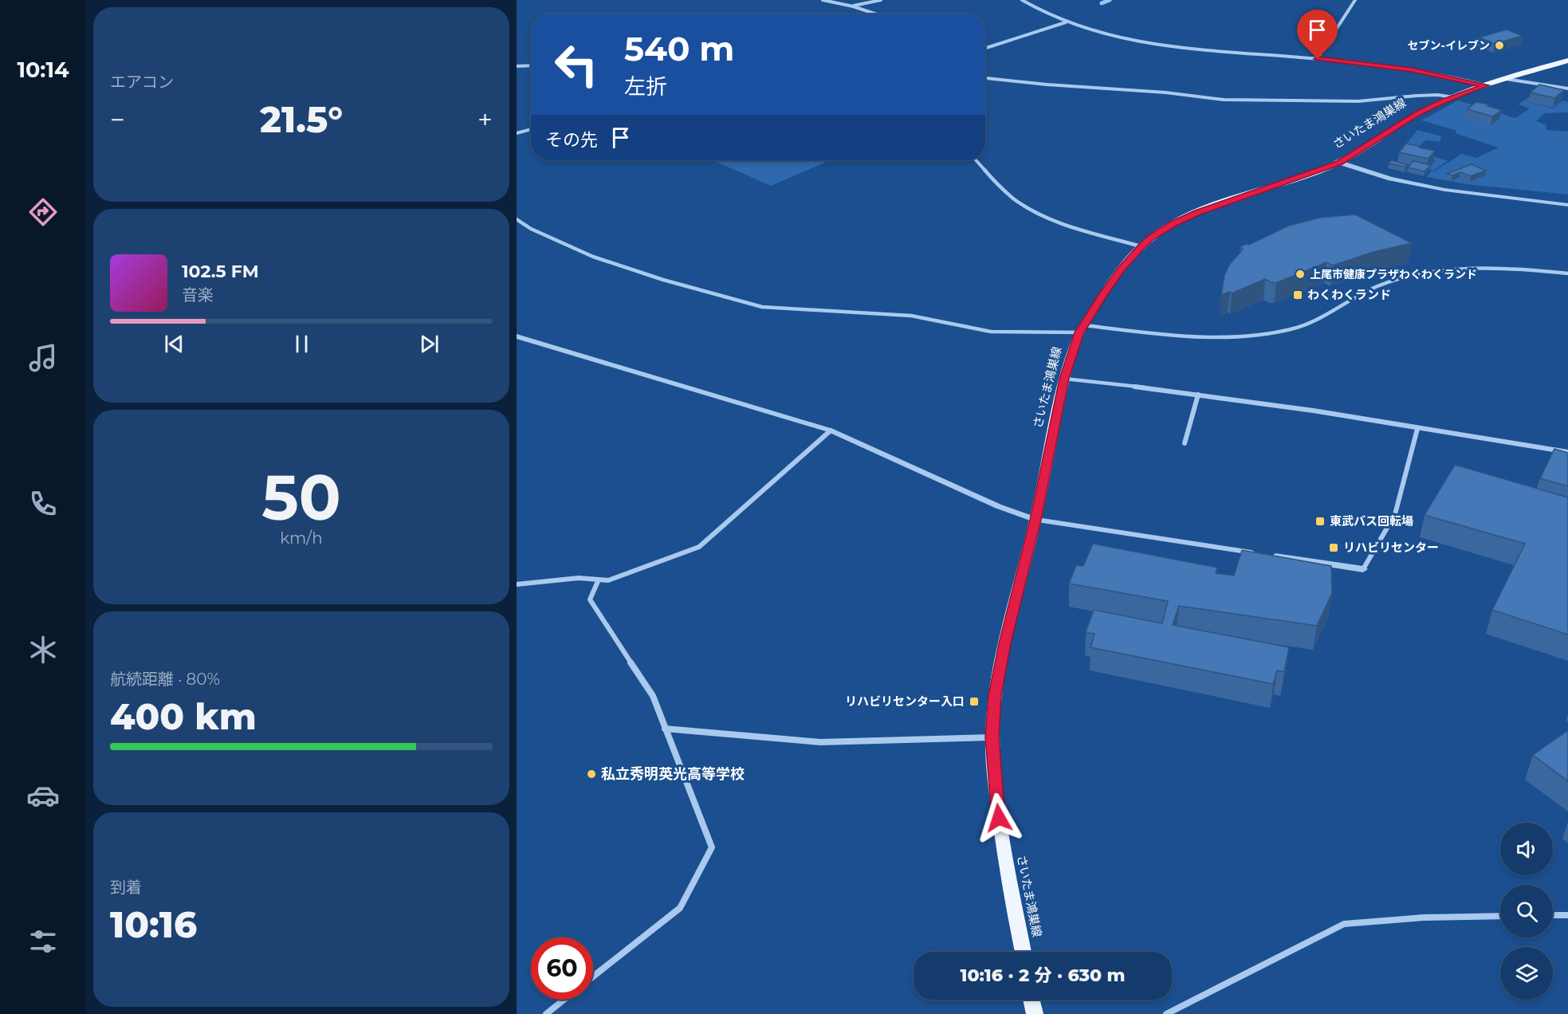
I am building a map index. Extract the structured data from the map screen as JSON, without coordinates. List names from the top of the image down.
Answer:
{
  "streets": {
    "main road": ["さいたま鴻巣線"]
  },
  "places": {
    "other": ["セブン-イレブン", "上尾市健康プラザわくわくランド", "私立秀明英光高等学校"],
    "transit": [
      "わくわくランド",
      "東武バス回転場",
      "リハビリセンター",
      "リハビリセンター入口"
    ]
  },
  "page": {
    "tabs": "10:14",
    "tile": [
      "エアコン",
      ["50", "km/h"],
      ["航続距離 · 80%", "400 km"],
      ["到着", "10:16"]
    ],
    "turn": ["540 m", "左折"],
    "heat": ["−", "21.5°", "+"],
    "then": "その先",
    "song": ["102.5 FM", "音楽"],
    "limit": "60",
    "trip": "10:16 · 2 分 · 630 m"
  }
}
